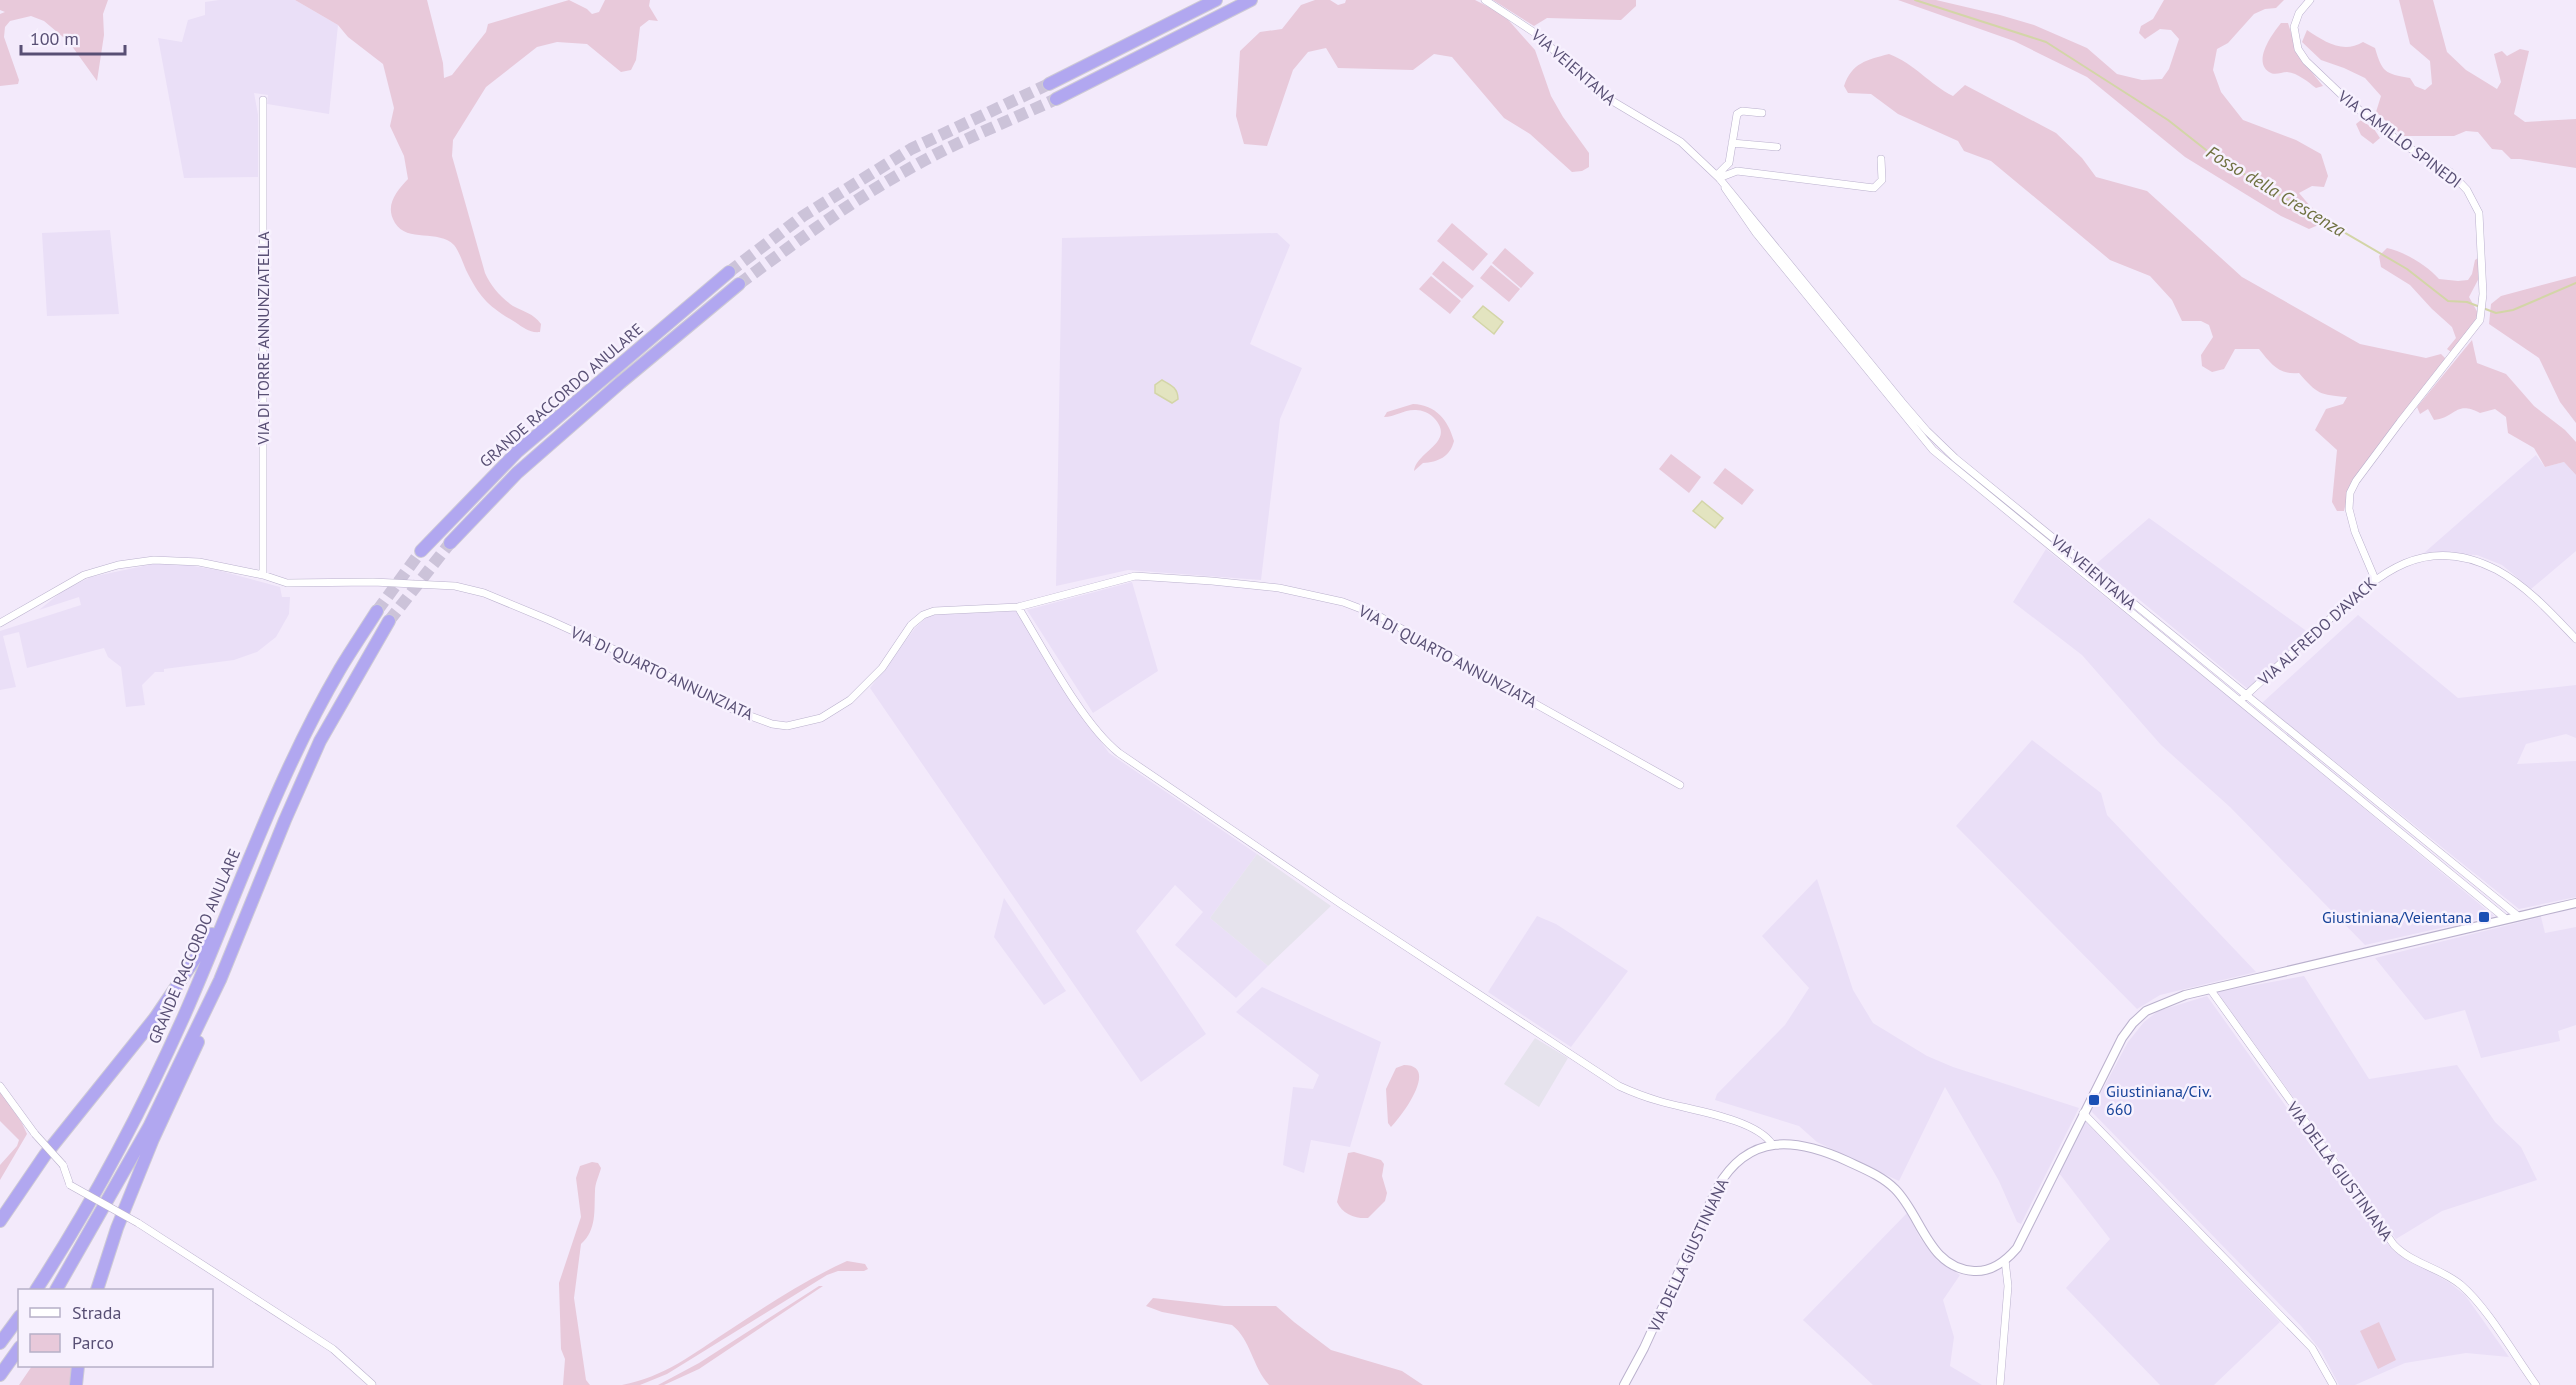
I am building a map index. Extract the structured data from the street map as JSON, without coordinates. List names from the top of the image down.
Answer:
{
  "streets": {
    "highway": ["GRANDE RACCORDO ANULARE"],
    "street": [
      "VIA VEIENTANA",
      "VIA CAMILLO SPINEDI",
      "VIA DI TORRE ANNUNZIATELLA",
      "VIA ALFREDO D'AVACK",
      "VIA DI QUARTO ANNUNZIATA",
      "VIA DELLA GIUSTINIANA"
    ]
  },
  "crossings": [
    ["VIA VEIENTANA", "VIA ALFREDO D'AVACK"],
    ["VIA CAMILLO SPINEDI", "VIA ALFREDO D'AVACK"],
    ["VIA DI TORRE ANNUNZIATELLA", "VIA DI QUARTO ANNUNZIATA"]
  ],
  "water": ["Fosso della Crescenza"],
  "places": {
    "transit": ["Giustiniana/Veientana", "Giustiniana/Civ. 660"]
  },
  "legend": ["Strada", "Parco"],
  "scale_bar": "100 m"
}
